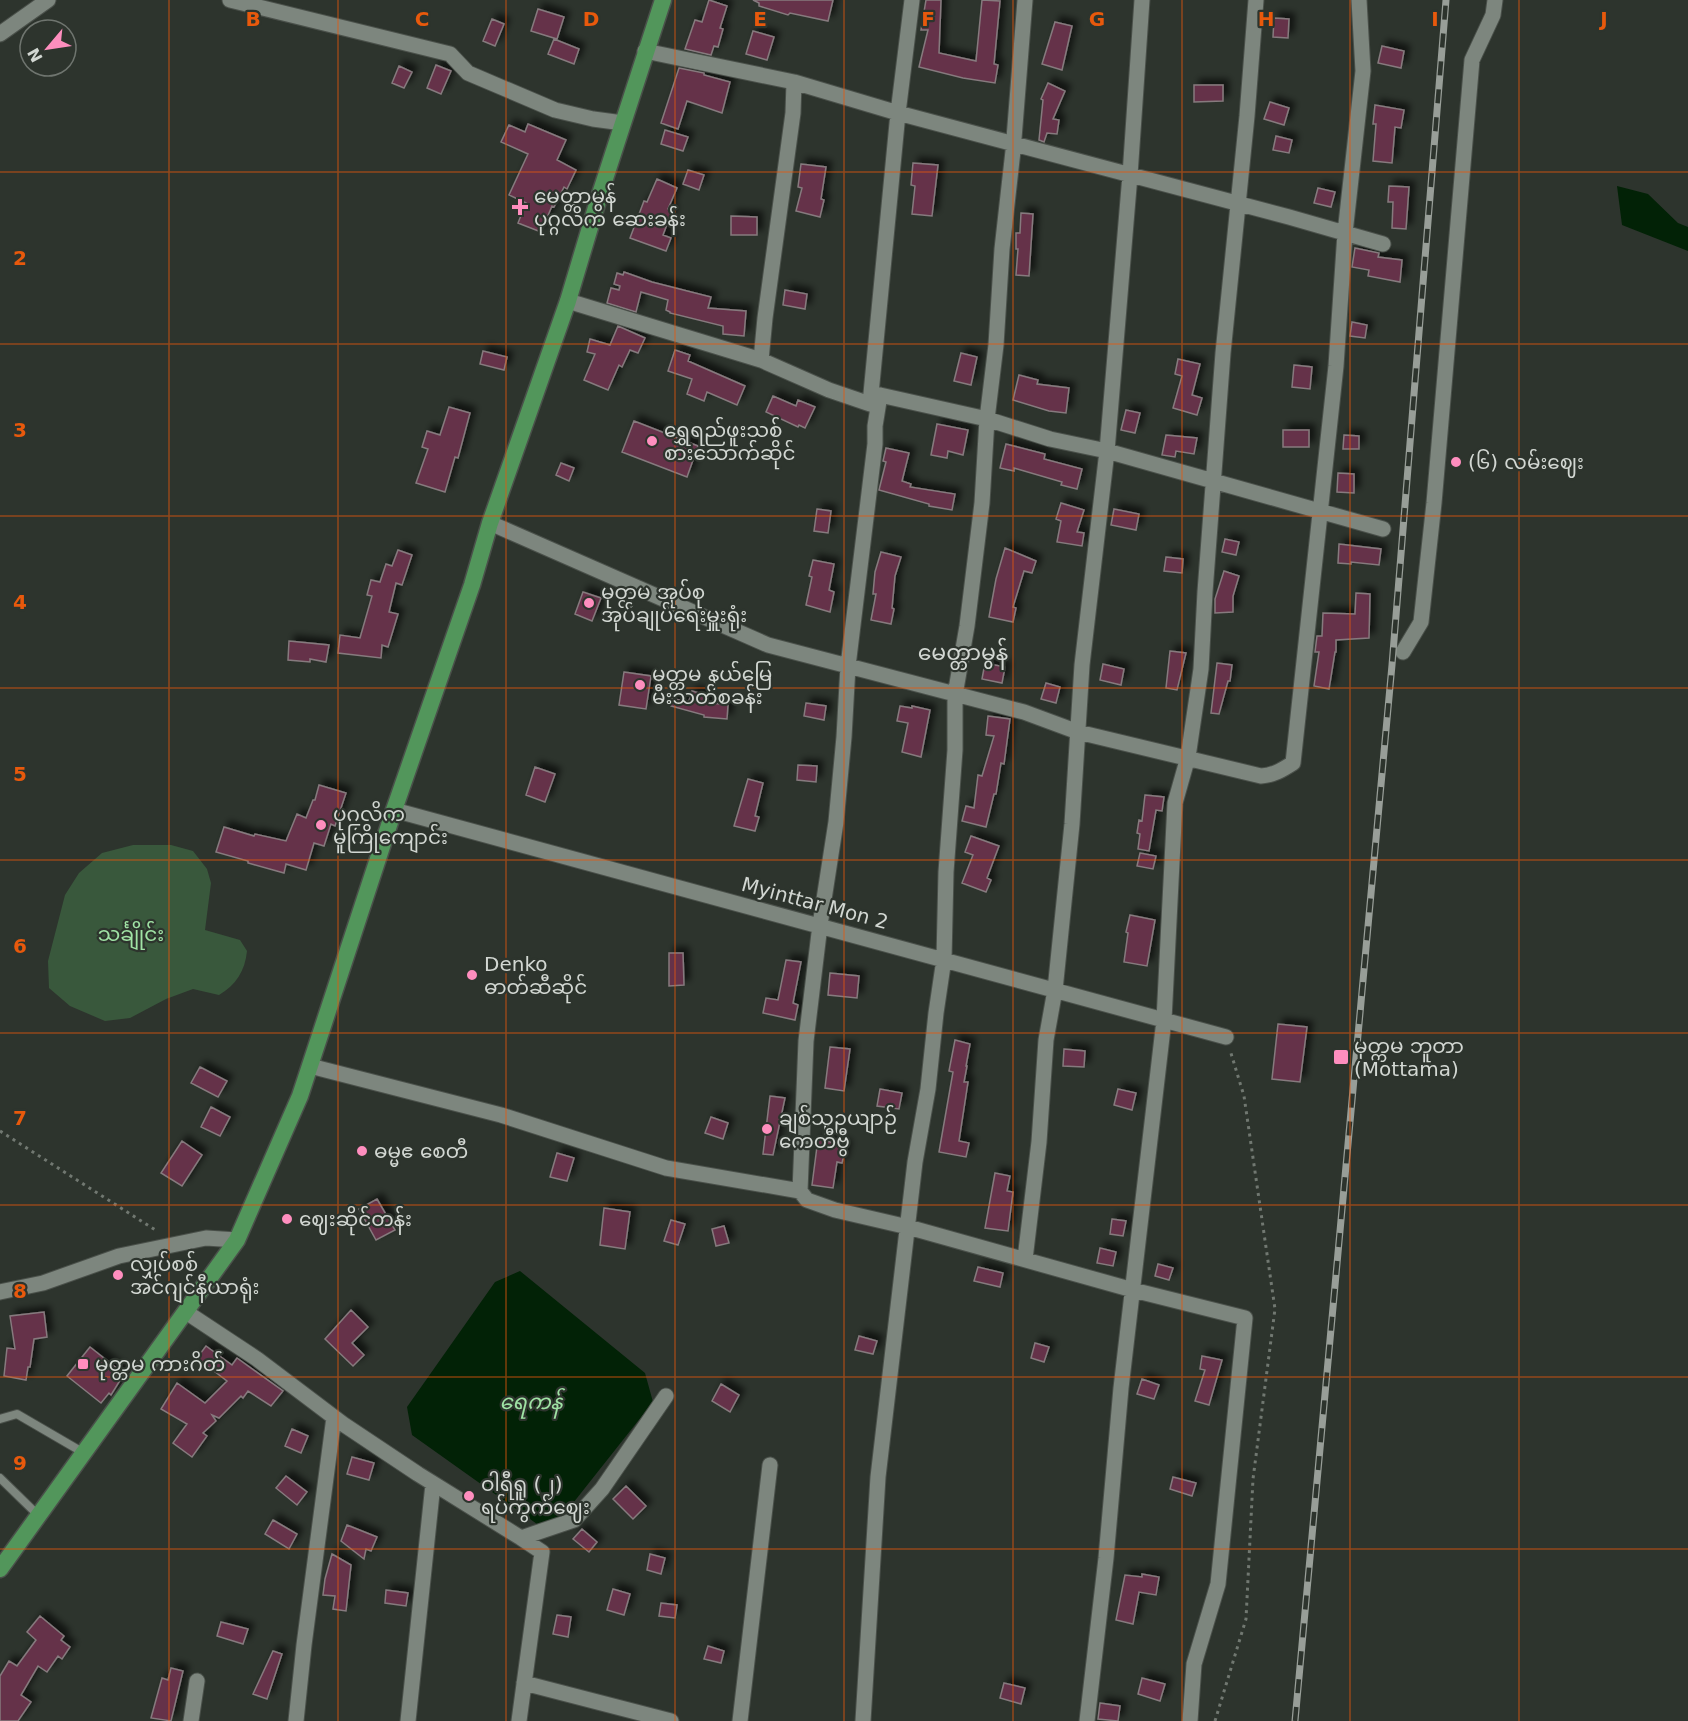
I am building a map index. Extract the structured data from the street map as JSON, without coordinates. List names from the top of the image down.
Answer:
{
  "streets": {
    "street": ["Myinttar Mon 2"]
  },
  "districts": ["မေတ္တာမွန်"],
  "water": ["ရေကန်"],
  "parks": ["သင်္ချိုင်း"],
  "places": {
    "health": ["မေတ္တာမွန် ပုဂ္ဂလိက ဆေးခန်း"],
    "other": [
      "ရွှေရည်ဖူးသစ် စားသောက်ဆိုင်",
      "(၆) လမ်းဈေး",
      "မုတ္တမ အုပ်စု အုပ်ချုပ်ရေးမှူးရုံး",
      "မုတ္တမ နယ်မြေ မီးသတ်စခန်း",
      "ပုဂ္ဂလိက မူကြိုကျောင်း",
      "Denko ဓာတ်ဆီဆိုင်",
      "ချစ်သူဥယျာဉ် ကေတီဗွီ",
      "ဓမ္မဧ စေတီ",
      "ဈေးဆိုင်တန်း",
      "လျှပ်စစ် အင်ဂျင်နီယာရုံး",
      "ဝါရီရူ (၂) ရပ်ကွက်ဈေး"
    ],
    "transit": ["မုတ္တမ ဘူတာ (Mottama)", "မုတ္တမ ကားဂိတ်"]
  },
  "north": "bottom left",
  "grid": {
    "columns": [
      "B",
      "C",
      "D",
      "E",
      "F",
      "G",
      "H",
      "I",
      "J"
    ],
    "rows": [
      "2",
      "3",
      "4",
      "5",
      "6",
      "7",
      "8",
      "9"
    ]
  }
}
